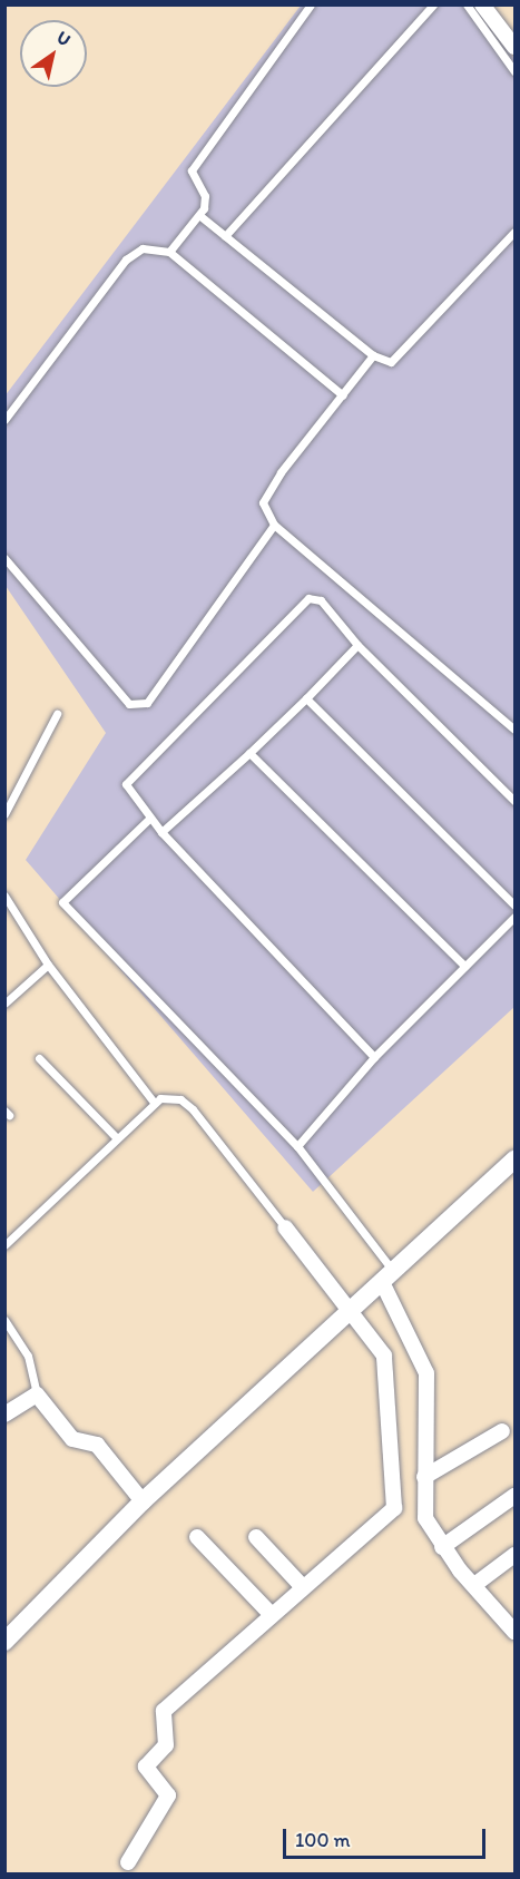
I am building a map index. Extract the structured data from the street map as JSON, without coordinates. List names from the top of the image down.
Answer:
{
  "scale_bar": "100 m",
  "north": "top right"
}
